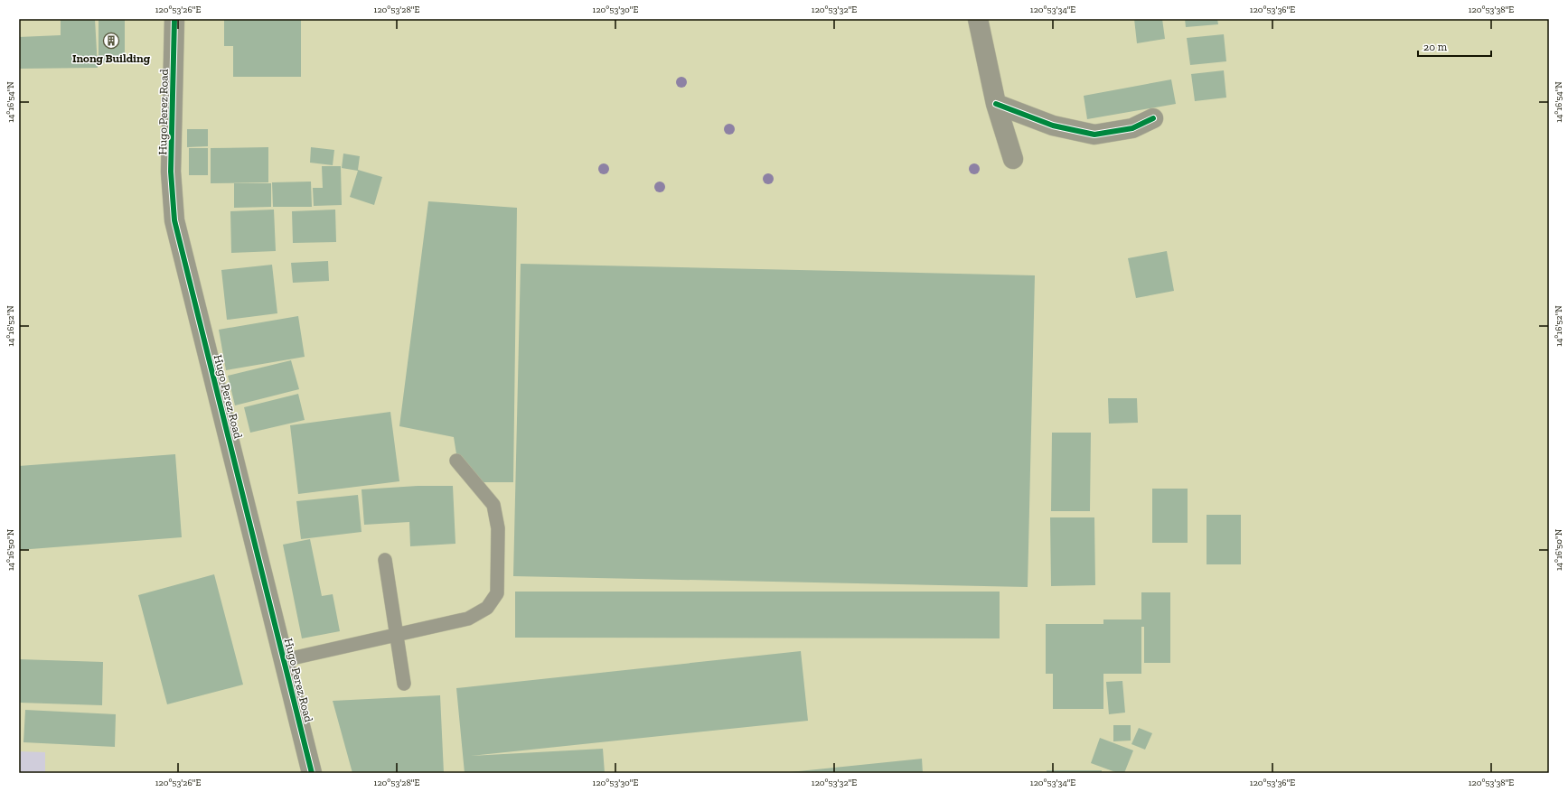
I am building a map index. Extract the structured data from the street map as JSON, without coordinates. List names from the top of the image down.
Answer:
{
  "streets": {
    "street": ["Hugo Perez Road"]
  },
  "places": {
    "building": ["Inong Building"]
  },
  "scale_bar": "20 m",
  "coordinates": [
    "120°53'26\"E",
    "120°53'28\"E",
    "120°53'30\"E",
    "120°53'32\"E",
    "120°53'34\"E",
    "120°53'36\"E",
    "120°53'38\"E",
    "14°16'54\"N",
    "14°16'52\"N",
    "14°16'50\"N"
  ]
}
